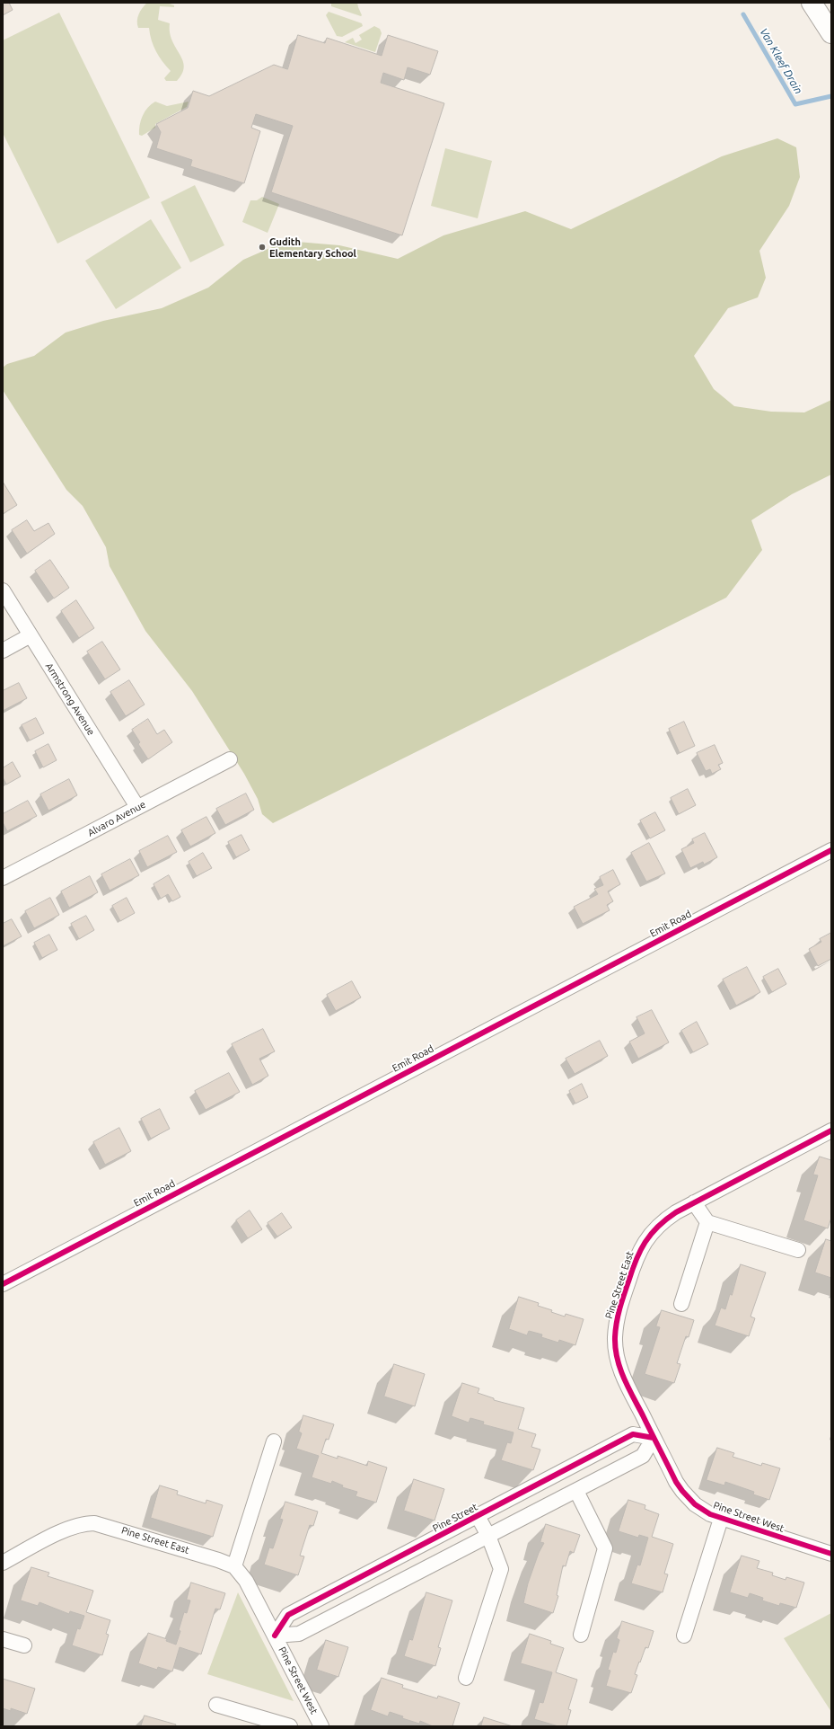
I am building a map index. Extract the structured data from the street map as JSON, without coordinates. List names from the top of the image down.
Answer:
{
  "streets": {
    "street": [
      "Armstrong Avenue",
      "Alvaro Avenue",
      "Emit Road",
      "Pine Street East",
      "Pine Street West",
      "Pine Street"
    ]
  },
  "crossings": [
    ["Armstrong Avenue", "Alvaro Avenue"],
    ["Pine Street East", "Pine Street West"],
    ["Pine Street East", "Pine Street"],
    ["Pine Street West", "Pine Street"]
  ],
  "water": ["Van Kleef Drain"],
  "places": ["Gudith Elementary School"]
}
